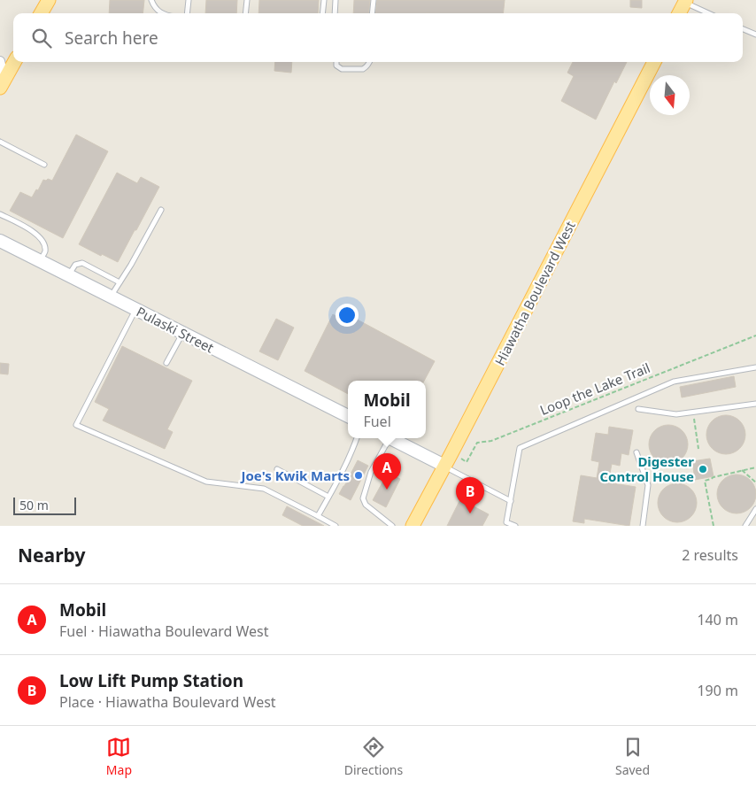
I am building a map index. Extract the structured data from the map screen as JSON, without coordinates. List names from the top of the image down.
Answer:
{
  "streets": {
    "main road": ["Hiawatha Boulevard West"],
    "street": ["Pulaski Street"],
    "path": ["Loop the Lake Trail"]
  },
  "crossings": [
    ["Hiawatha Boulevard West", "Loop the Lake Trail"]
  ],
  "places": ["Digester Control House", "Joe's Kwik Marts"],
  "scale_bar": "50 m",
  "north": "bottom",
  "page": {
    "search": "Search here",
    "popup": ["Mobil", "Fuel"],
    "pins": ["A", "B"],
    "scale": "50 m",
    "heading": ["Nearby", "2 results"],
    "list": [
      {
        "mark": "A",
        "name": "Mobil",
        "note": "Fuel · Hiawatha Boulevard West",
        "value": "140 m"
      },
      {
        "mark": "B",
        "name": "Low Lift Pump Station",
        "note": "Place · Hiawatha Boulevard West",
        "value": "190 m"
      }
    ],
    "nav": ["Map", "Directions", "Saved"]
  }
}
